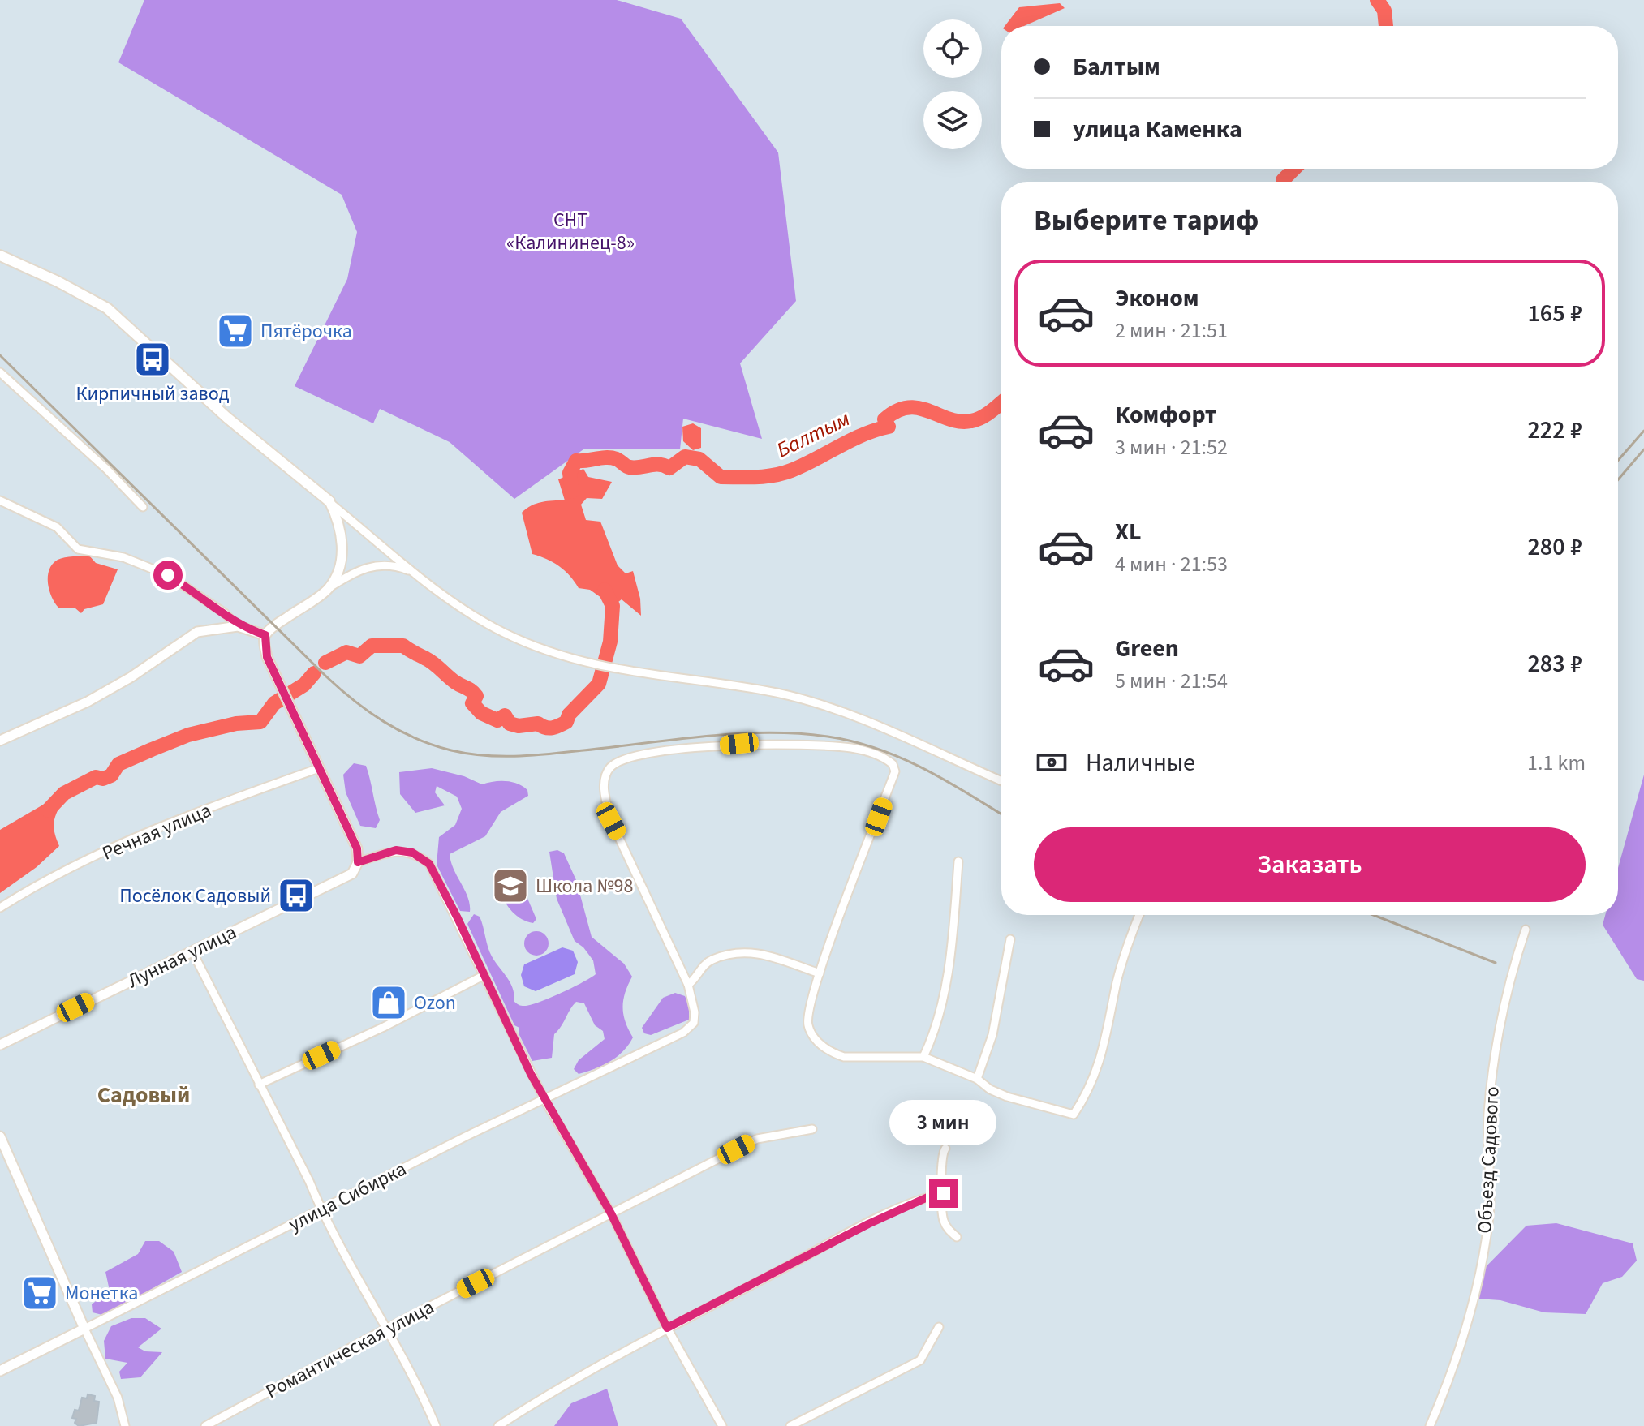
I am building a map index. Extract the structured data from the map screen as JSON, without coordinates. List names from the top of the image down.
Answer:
{
  "streets": {
    "street": [
      "Речная улица",
      "Лунная улица",
      "Объезд Садового",
      "улица Сибирка",
      "Романтическая улица"
    ]
  },
  "districts": ["Садовый"],
  "water": ["Балтым"],
  "parks": ["СНТ «Калининец-8»"],
  "places": {
    "supermarket": ["Пятёрочка", "Монетка"],
    "bus stop": ["Кирпичный завод", "Посёлок Садовый"],
    "school or university": ["Школа №98"],
    "shop": ["Ozon"]
  },
  "page": {
    "banner": ["Балтым", "улица Каменка"],
    "heading": "Выберите тариф",
    "list": [
      {
        "name": "Эконом",
        "note": "2 мин · 21:51",
        "value": "165 ₽"
      },
      {
        "name": "Комфорт",
        "note": "3 мин · 21:52",
        "value": "222 ₽"
      },
      {
        "name": "XL",
        "note": "4 мин · 21:53",
        "value": "280 ₽"
      },
      {
        "name": "Green",
        "note": "5 мин · 21:54",
        "value": "283 ₽"
      }
    ],
    "pay": ["Наличные", "1.1 km"],
    "buttons": "Заказать",
    "bubble": "3 мин"
  }
}
